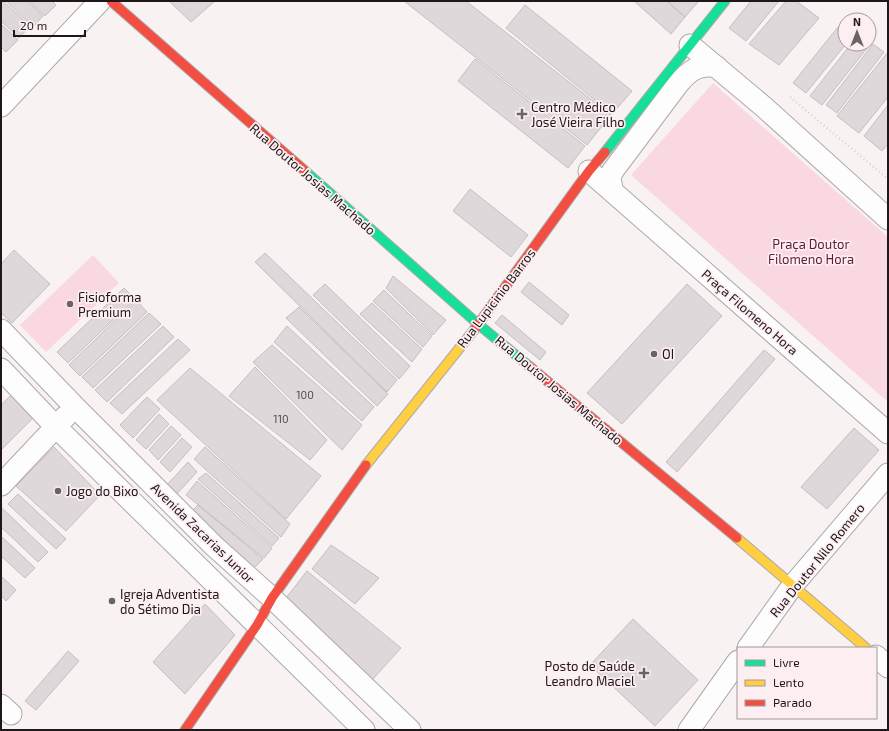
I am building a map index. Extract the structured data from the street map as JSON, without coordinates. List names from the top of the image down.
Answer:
{
  "streets": {
    "street": [
      "Rua Doutor Josias Machado",
      "Rua Lupicinio Barros",
      "Praça Filomeno Hora",
      "Avenida Zacarias Junior",
      "Rua Doutor Nilo Romero"
    ]
  },
  "crossings": [
    ["Rua Doutor Josias Machado", "Rua Lupicinio Barros"],
    ["Rua Doutor Josias Machado", "Rua Doutor Nilo Romero"],
    ["Rua Lupicinio Barros", "Praça Filomeno Hora"],
    ["Rua Lupicinio Barros", "Avenida Zacarias Junior"]
  ],
  "parks": ["Praça Doutor Filomeno Hora"],
  "places": {
    "health": ["Centro Médico José Vieira Filho", "Posto de Saúde Leandro Maciel"],
    "other": [
      "Fisioforma Premium",
      "OI",
      "Jogo do Bixo",
      "Igreja Adventista do Sétimo Dia"
    ]
  },
  "house_numbers": ["100", "110"],
  "legend": ["Livre", "Lento", "Parado"],
  "scale_bar": "20 m",
  "north": "top"
}
